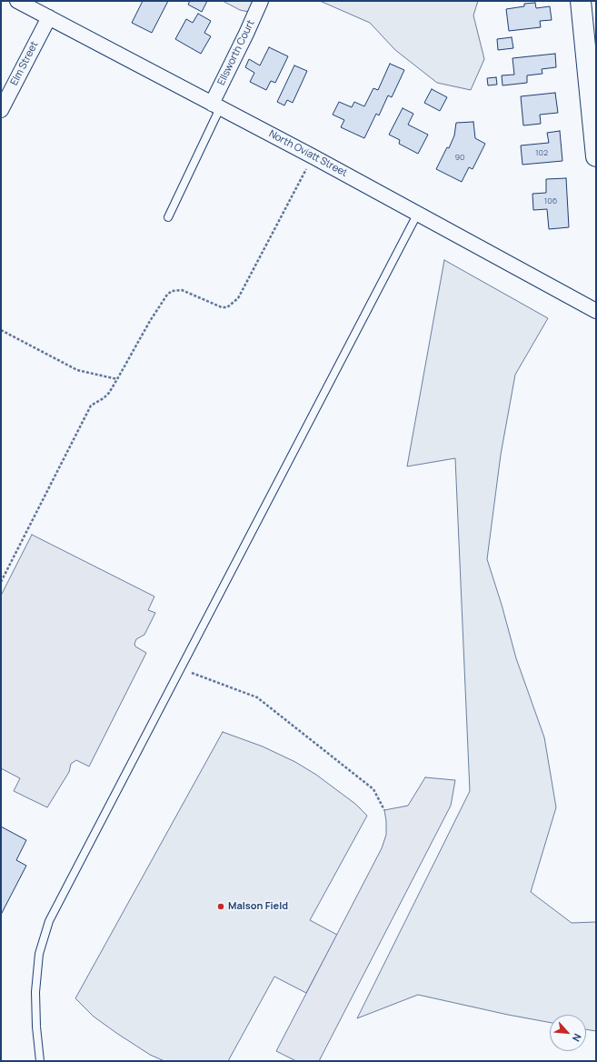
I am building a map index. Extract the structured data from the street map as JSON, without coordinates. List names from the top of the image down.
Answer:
{
  "streets": {
    "street": ["Ellsworth Court", "Elm Street", "North Oviatt Street"]
  },
  "crossings": [
    ["Ellsworth Court", "North Oviatt Street"],
    ["Elm Street", "North Oviatt Street"]
  ],
  "places": ["Malson Field"],
  "house_numbers": ["102", "90", "106"],
  "north": "bottom right"
}
